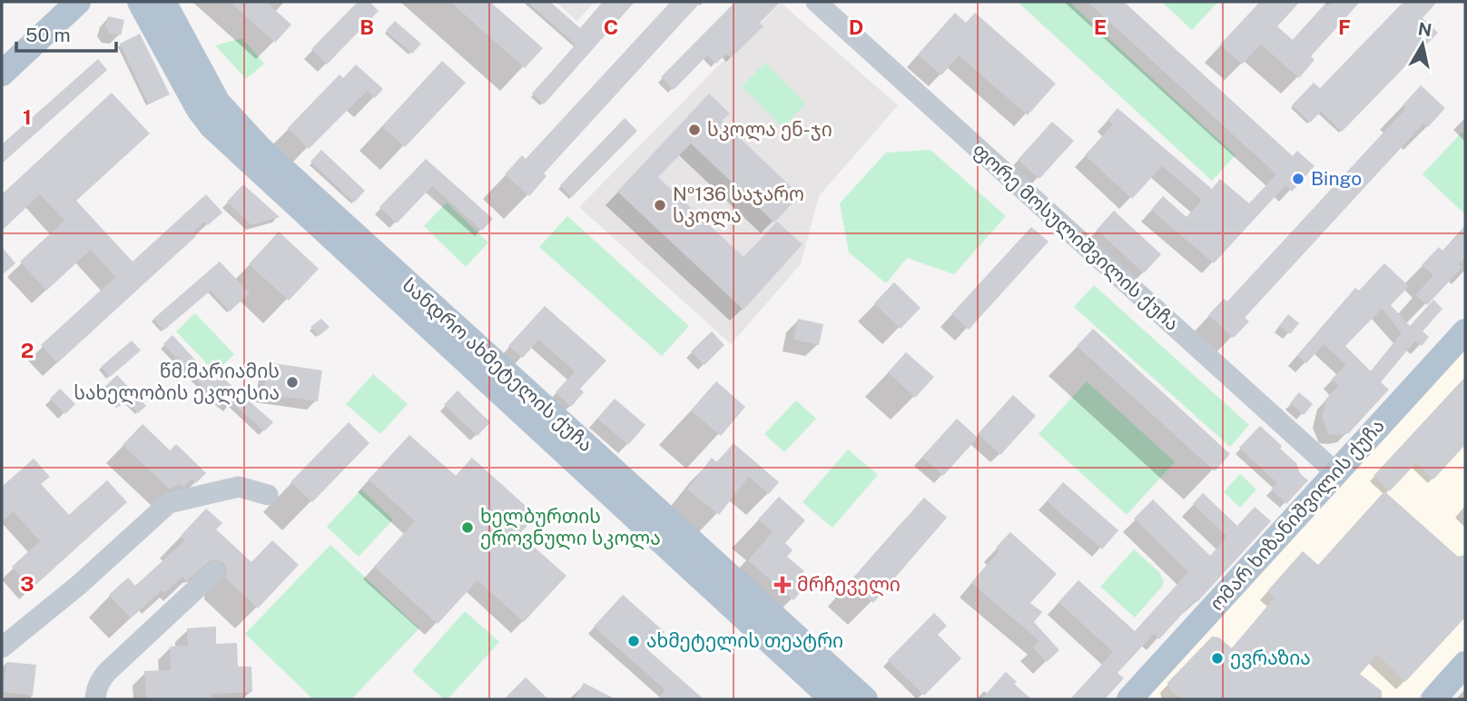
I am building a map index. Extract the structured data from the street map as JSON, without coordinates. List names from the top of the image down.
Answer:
{
  "streets": {
    "main road": ["სანდრო ახმეტელის ქუჩა", "ომარ ხიზანიშვილის ქუჩა"],
    "street": ["ფორე მოსულიშვილის ქუჩა"]
  },
  "crossings": [
    ["ფორე მოსულიშვილის ქუჩა", "ომარ ხიზანიშვილის ქუჩა"]
  ],
  "places": {
    "other": [
      "სკოლა ენ-ჯი",
      "Bingo",
      "№136 საჯარო სკოლა",
      "წმ.მარიამის სახელობის ეკლესია",
      "ხელბურთის ეროვნული სკოლა",
      "ახმეტელის თეატრი",
      "ევრაზია"
    ],
    "health": ["მრჩეველი"]
  },
  "scale_bar": "50 m",
  "north": "top",
  "grid": {
    "columns": [
      "B",
      "C",
      "D",
      "E",
      "F"
    ],
    "rows": ["1", "2", "3"]
  }
}
